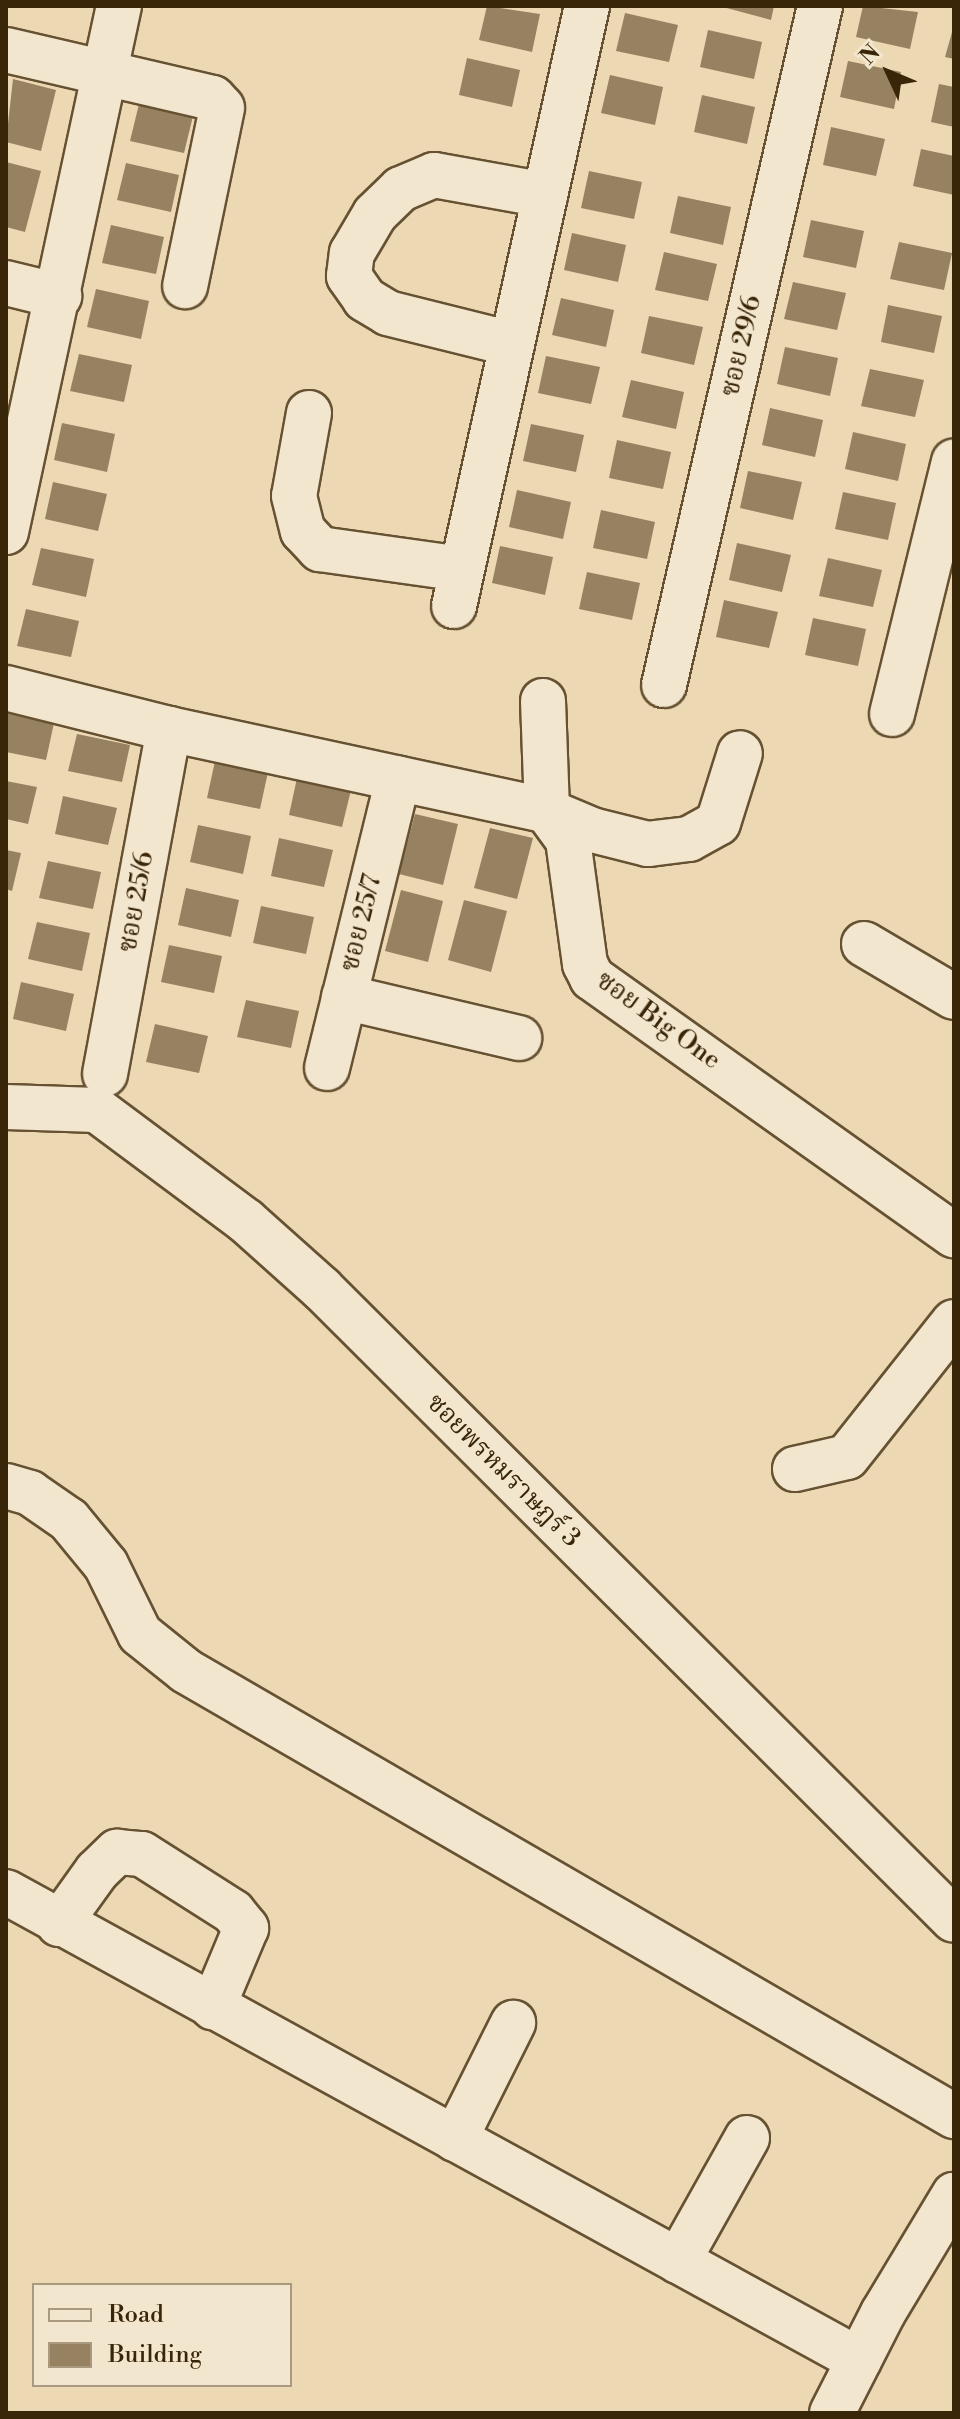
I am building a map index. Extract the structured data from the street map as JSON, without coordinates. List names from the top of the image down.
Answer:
{
  "streets": {
    "street": [
      "ซอย 29/6",
      "ซอย 25/6",
      "ซอย 25/7",
      "ซอย Big One",
      "ซอยพรหมราษฎร์ 3"
    ]
  },
  "legend": ["Road", "Building"],
  "north": "top left"
}
